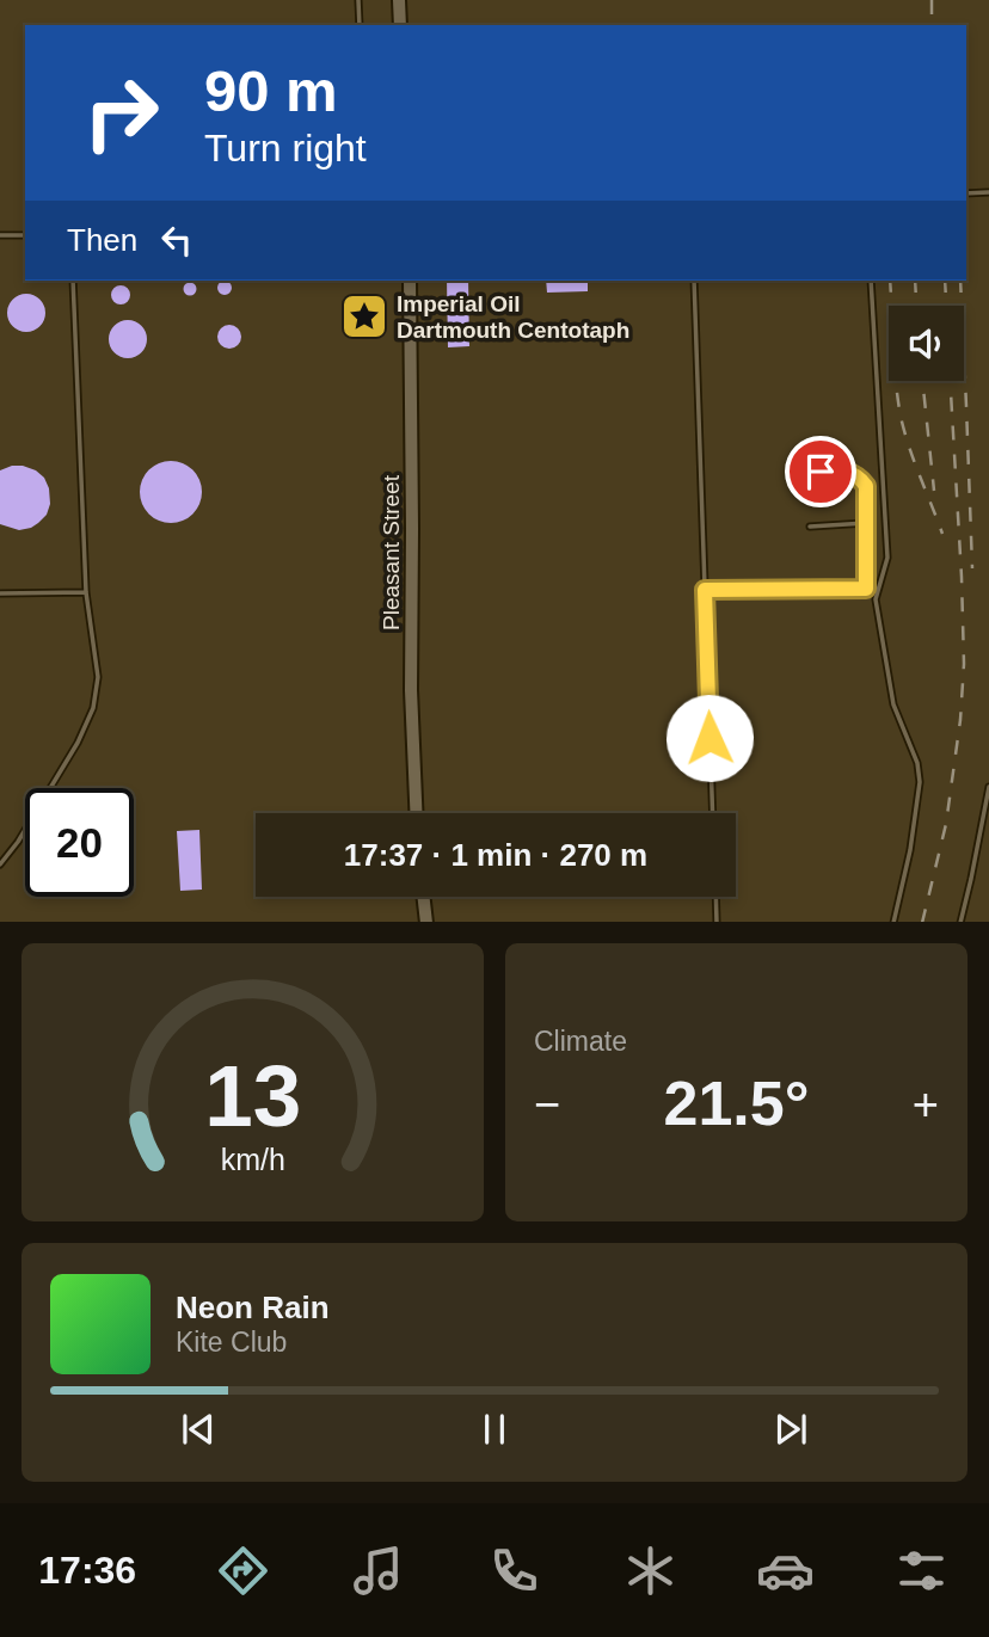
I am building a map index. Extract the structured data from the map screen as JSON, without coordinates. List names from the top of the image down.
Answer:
{
  "streets": {
    "main road": ["Pleasant Street"]
  },
  "places": {
    "place": ["Imperial Oil Dartmouth Centotaph"]
  },
  "page": {
    "turn": ["90 m", "Turn right"],
    "then": "Then",
    "limit": "20",
    "trip": "17:37 · 1 min · 270 m",
    "tile": "Climate",
    "heat": ["−", "21.5°", "+"],
    "song": ["Neon Rain", "Kite Club"],
    "tabs": "17:36",
    "gauge": ["13", "km/h"]
  }
}
